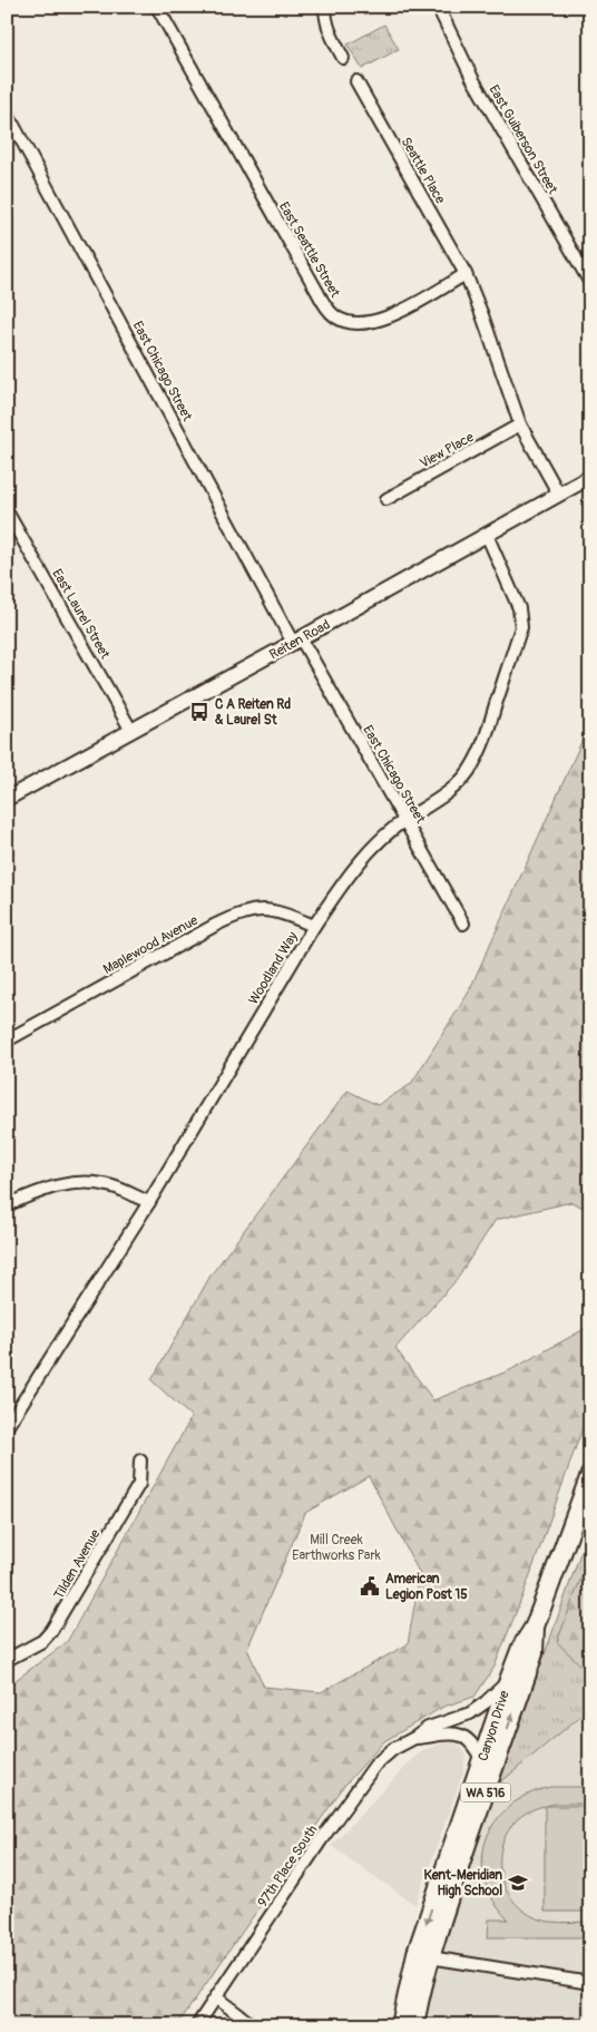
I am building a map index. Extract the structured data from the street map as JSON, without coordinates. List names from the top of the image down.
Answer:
{
  "streets": {
    "main road": ["Canyon Drive", "WA 516"],
    "street": [
      "East Guiberson Street",
      "Seattle Place",
      "East Seattle Street",
      "East Chicago Street",
      "View Place",
      "East Laurel Street",
      "Reiten Road",
      "Maplewood Avenue",
      "Woodland Way",
      "Tilden Avenue",
      "97th Place South"
    ]
  },
  "crossings": [
    ["Seattle Place", "East Seattle Street"],
    ["East Chicago Street", "Reiten Road"],
    ["East Chicago Street", "Woodland Way"],
    ["East Laurel Street", "Reiten Road"],
    ["Reiten Road", "Woodland Way"],
    ["Maplewood Avenue", "Woodland Way"],
    ["Canyon Drive", "WA 516"],
    ["Canyon Drive", "97th Place South"]
  ],
  "parks": ["Mill Creek Earthworks Park"],
  "places": {
    "bus stop": ["C A Reiten Rd & Laurel St"],
    "public building": ["American Legion Post 15"],
    "school or university": ["Kent-Meridian High School"]
  }
}
